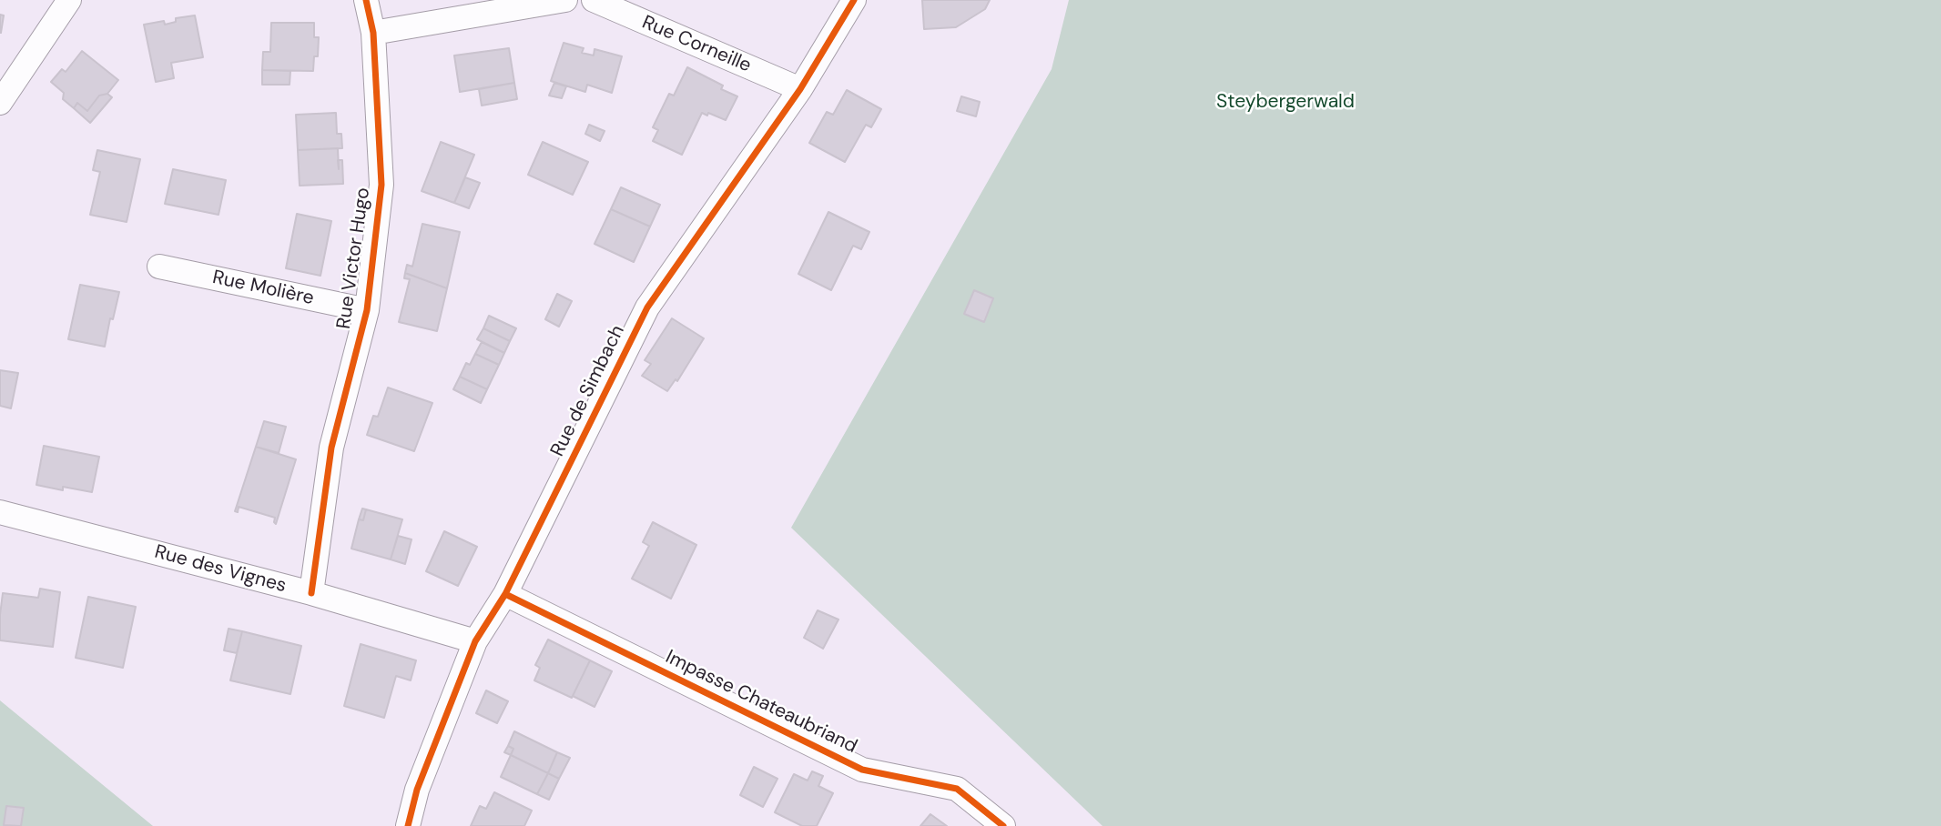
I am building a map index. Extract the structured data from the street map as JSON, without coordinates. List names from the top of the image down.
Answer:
{
  "streets": {
    "street": [
      "Rue Corneille",
      "Rue Victor Hugo",
      "Rue Molière",
      "Rue de Simbach",
      "Rue des Vignes",
      "Impasse Chateaubriand"
    ]
  },
  "crossings": [
    ["Rue Corneille", "Rue de Simbach"],
    ["Rue Victor Hugo", "Rue Molière"],
    ["Rue Victor Hugo", "Rue des Vignes"],
    ["Rue de Simbach", "Rue des Vignes"],
    ["Rue de Simbach", "Impasse Chateaubriand"]
  ],
  "parks": ["Steybergerwald"]
}
